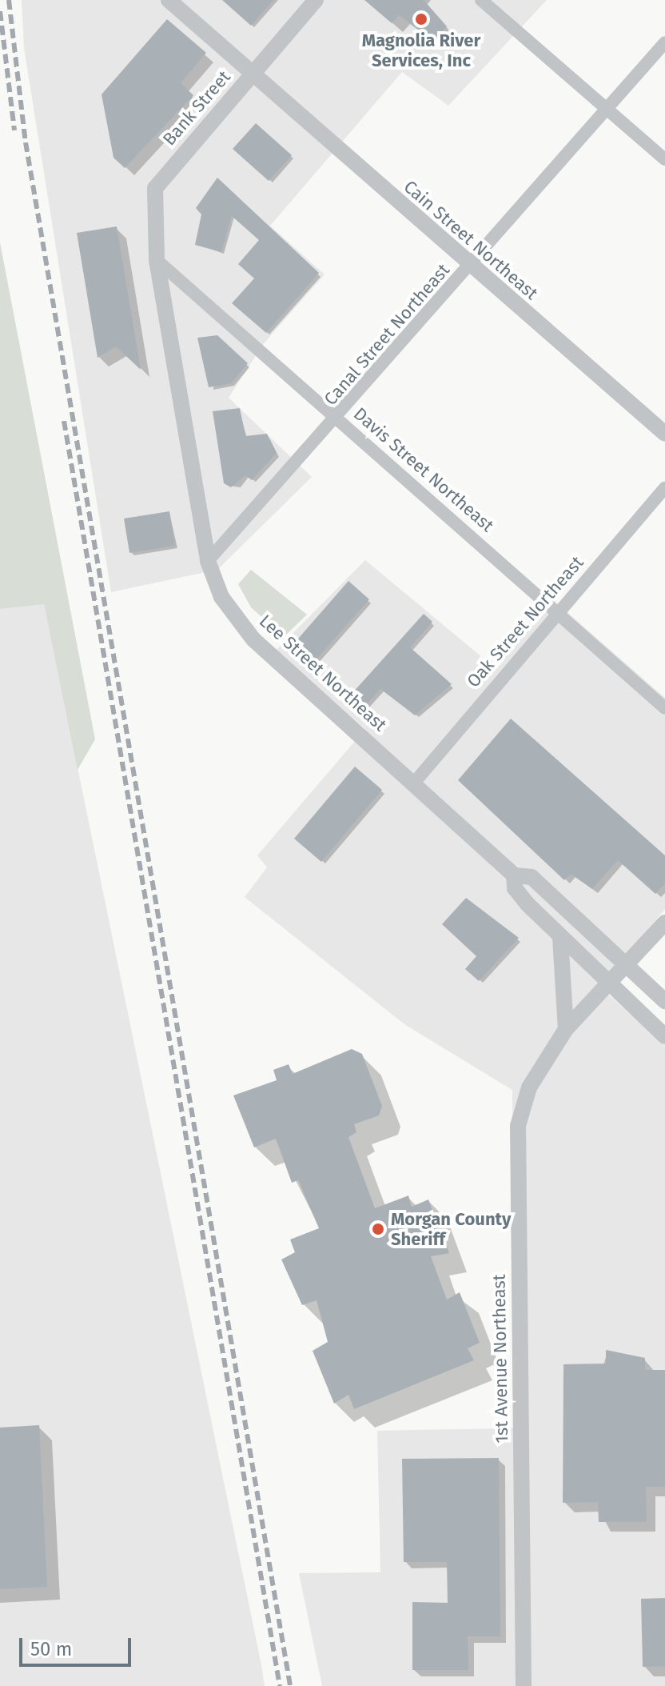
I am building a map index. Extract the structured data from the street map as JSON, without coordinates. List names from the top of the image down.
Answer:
{
  "streets": {
    "street": [
      "Bank Street",
      "Cain Street Northeast",
      "Canal Street Northeast",
      "Davis Street Northeast",
      "Oak Street Northeast",
      "Lee Street Northeast",
      "1st Avenue Northeast"
    ]
  },
  "crossings": [
    ["Bank Street", "Cain Street Northeast"],
    ["Bank Street", "Davis Street Northeast"],
    ["Bank Street", "Lee Street Northeast"],
    ["Cain Street Northeast", "Canal Street Northeast"],
    ["Canal Street Northeast", "Davis Street Northeast"],
    ["Canal Street Northeast", "Lee Street Northeast"],
    ["Davis Street Northeast", "Oak Street Northeast"],
    ["Davis Street Northeast", "Lee Street Northeast"],
    ["Oak Street Northeast", "Lee Street Northeast"],
    ["Lee Street Northeast", "1st Avenue Northeast"]
  ],
  "places": ["Magnolia River Services, Inc", "Morgan County Sheriff"],
  "scale_bar": "50 m"
}
